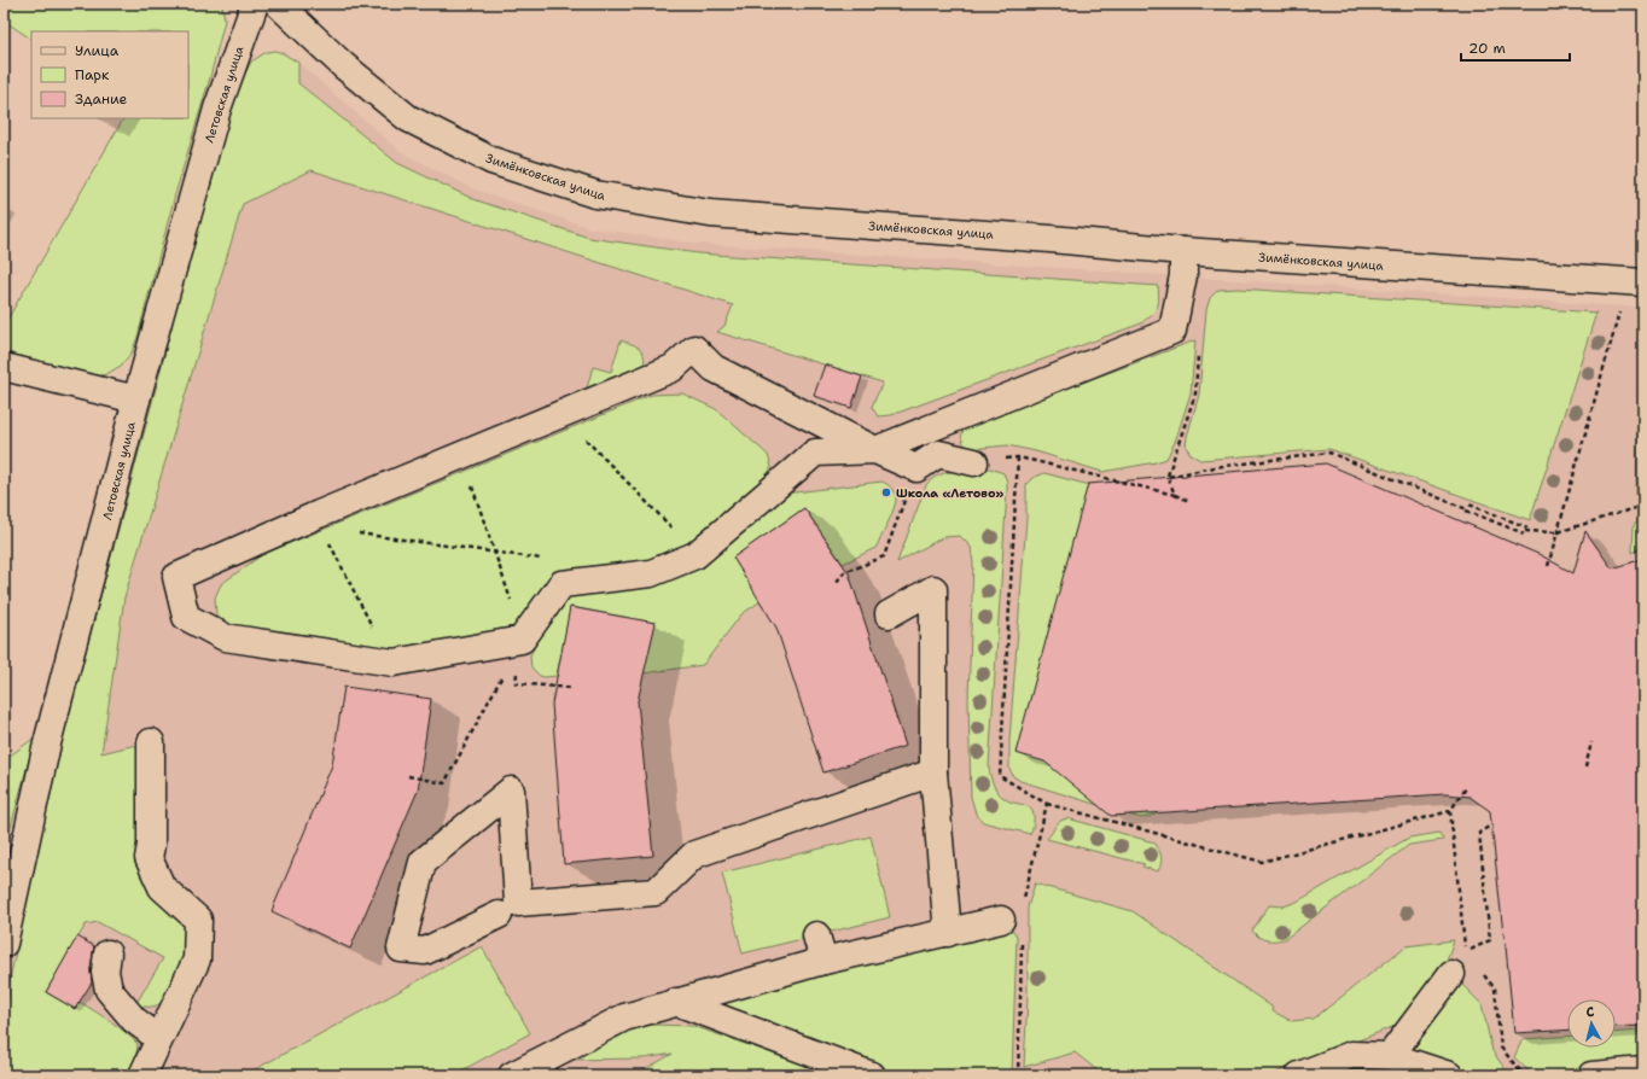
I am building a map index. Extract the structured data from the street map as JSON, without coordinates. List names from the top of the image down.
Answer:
{
  "streets": {
    "street": ["Летовская улица", "Зимёнковская улица"]
  },
  "places": ["Школа «Летово»"],
  "legend": ["Улица", "Парк", "Здание"],
  "scale_bar": "20 m",
  "north": "top"
}
